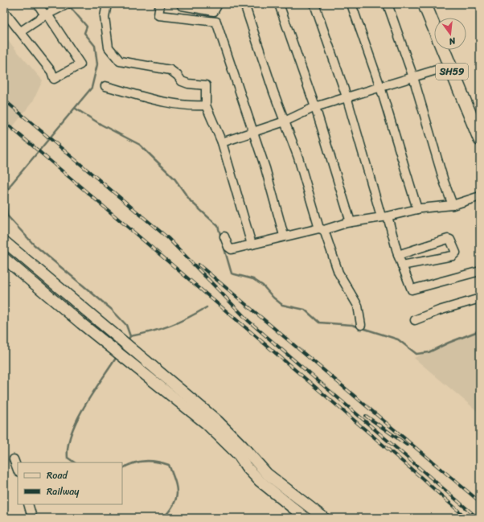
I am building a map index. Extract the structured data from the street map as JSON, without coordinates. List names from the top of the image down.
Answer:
{
  "streets": {
    "main road": ["SH59"]
  },
  "legend": ["Road", "Railway"],
  "north": "bottom"
}
